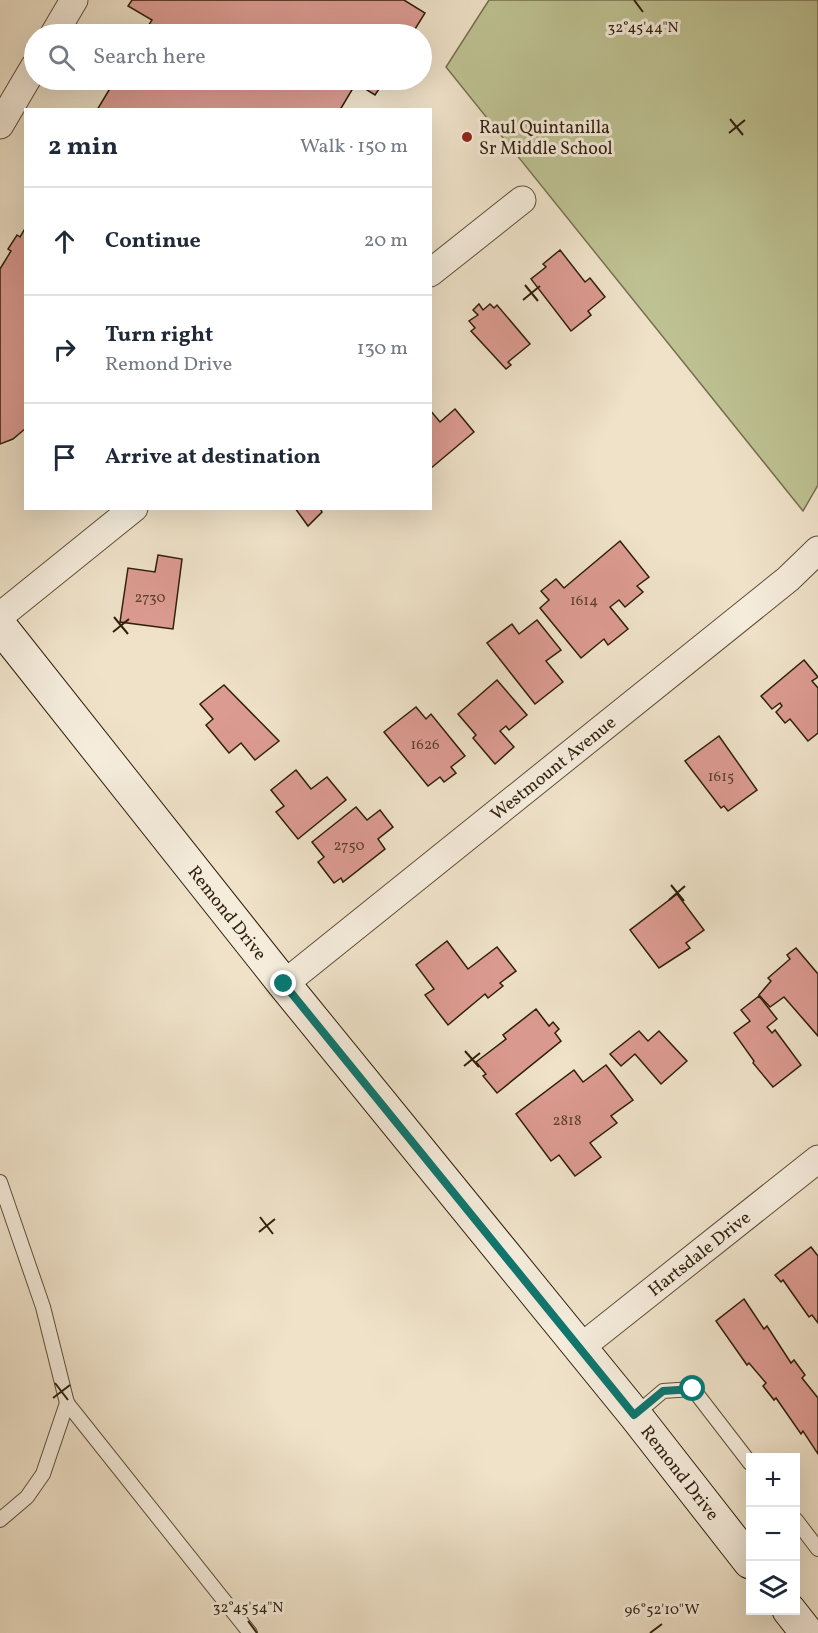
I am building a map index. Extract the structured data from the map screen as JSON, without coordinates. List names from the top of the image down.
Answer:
{
  "streets": {
    "street": ["Westmount Avenue", "Remond Drive", "Hartsdale Drive"]
  },
  "crossings": [
    ["Westmount Avenue", "Remond Drive"],
    ["Remond Drive", "Hartsdale Drive"]
  ],
  "places": ["Raul Quintanilla Sr Middle School"],
  "house_numbers": [
    "2730",
    "1614",
    "1626",
    "1615",
    "2750",
    "2818"
  ],
  "page": {
    "search": "Search here",
    "heading": ["2 min", "Walk · 150 m"],
    "list": [
      ["Continue", "20 m"],
      ["Turn right", "Remond Drive", "130 m"],
      "Arrive at destination"
    ],
    "map_buttons": ["+", "−"]
  },
  "coordinates": ["32°45'44\"N", "32°45'54\"N", "96°52'10\"W"]
}
